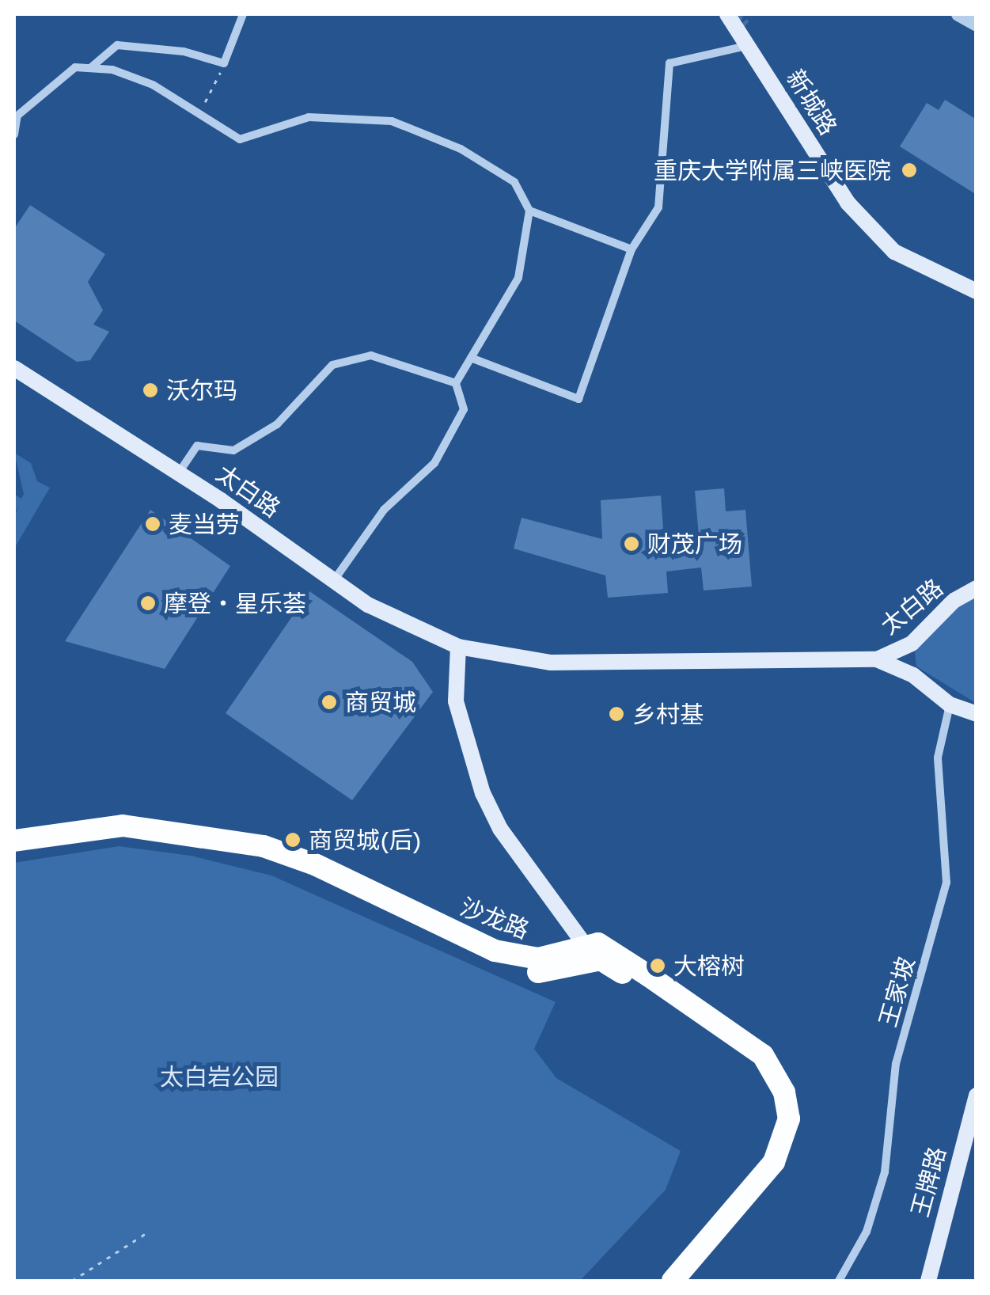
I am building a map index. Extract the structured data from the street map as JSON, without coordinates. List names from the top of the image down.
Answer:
{
  "streets": {
    "highway": ["沙龙路"],
    "main road": ["新城路", "太白路", "王牌路"],
    "street": ["王家坡"]
  },
  "crossings": [
    ["太白路", "王家坡"]
  ],
  "parks": ["太白岩公园"],
  "places": [
    "重庆大学附属三峡医院",
    "沃尔玛",
    "麦当劳",
    "财茂广场",
    "摩登・星乐荟",
    "商贸城",
    "乡村基",
    "商贸城(后)",
    "大榕树"
  ]
}
